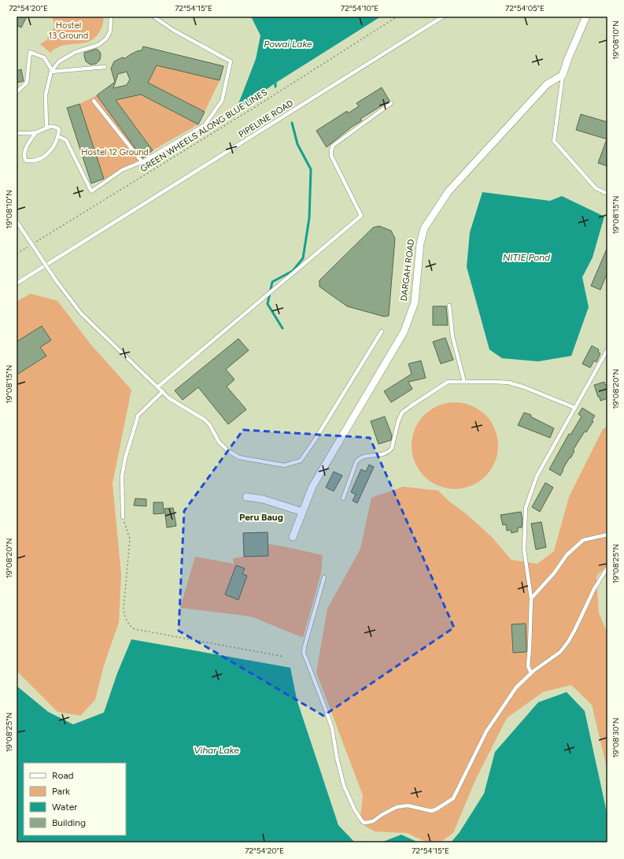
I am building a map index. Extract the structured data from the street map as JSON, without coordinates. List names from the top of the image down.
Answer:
{
  "streets": {
    "street": ["DARGAH ROAD"],
    "lane": ["PIPELINE ROAD"],
    "path": ["GREEN WHEELS ALONG BLUE LINES"]
  },
  "districts": ["Peru Baug"],
  "water": ["Powai Lake", "NITIE Pond", "Vihar Lake"],
  "parks": ["Hostel 13 Ground", "Hostel 12 Ground"],
  "legend": [
    "Road",
    "Park",
    "Water",
    "Building"
  ],
  "coordinates": [
    "72°54'20\"E",
    "72°54'15\"E",
    "72°54'10\"E",
    "72°54'05\"E",
    "19°08'10\"N",
    "19°08'15\"N",
    "19°08'20\"N",
    "19°08'25\"N",
    "19°08'30\"N"
  ]
}
